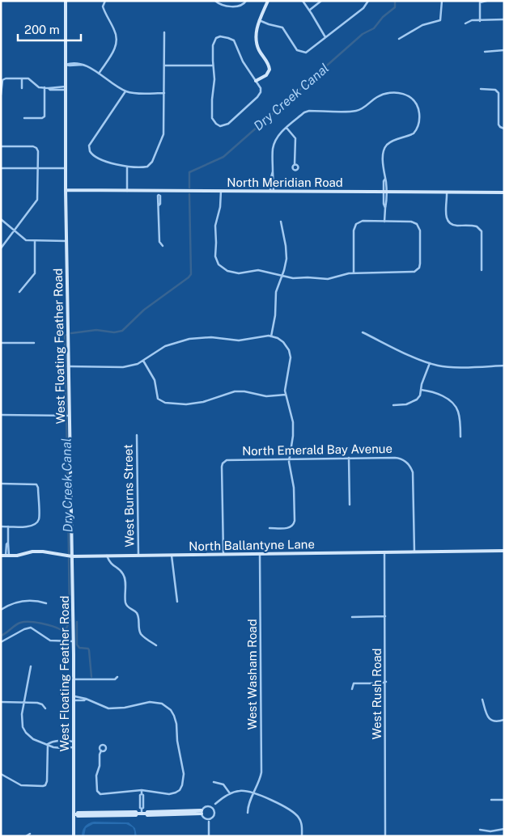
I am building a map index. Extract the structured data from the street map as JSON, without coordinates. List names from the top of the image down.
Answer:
{
  "streets": {
    "street": [
      "North Meridian Road",
      "West Floating Feather Road",
      "North Emerald Bay Avenue",
      "West Burns Street",
      "North Ballantyne Lane",
      "West Washam Road",
      "West Rush Road"
    ]
  },
  "crossings": [
    ["North Meridian Road", "West Floating Feather Road"],
    ["West Floating Feather Road", "North Ballantyne Lane"],
    ["North Emerald Bay Avenue", "North Ballantyne Lane"],
    ["West Burns Street", "North Ballantyne Lane"],
    ["North Ballantyne Lane", "West Washam Road"],
    ["North Ballantyne Lane", "West Rush Road"]
  ],
  "water": ["Dry Creek Canal"],
  "scale_bar": "200 m"
}
